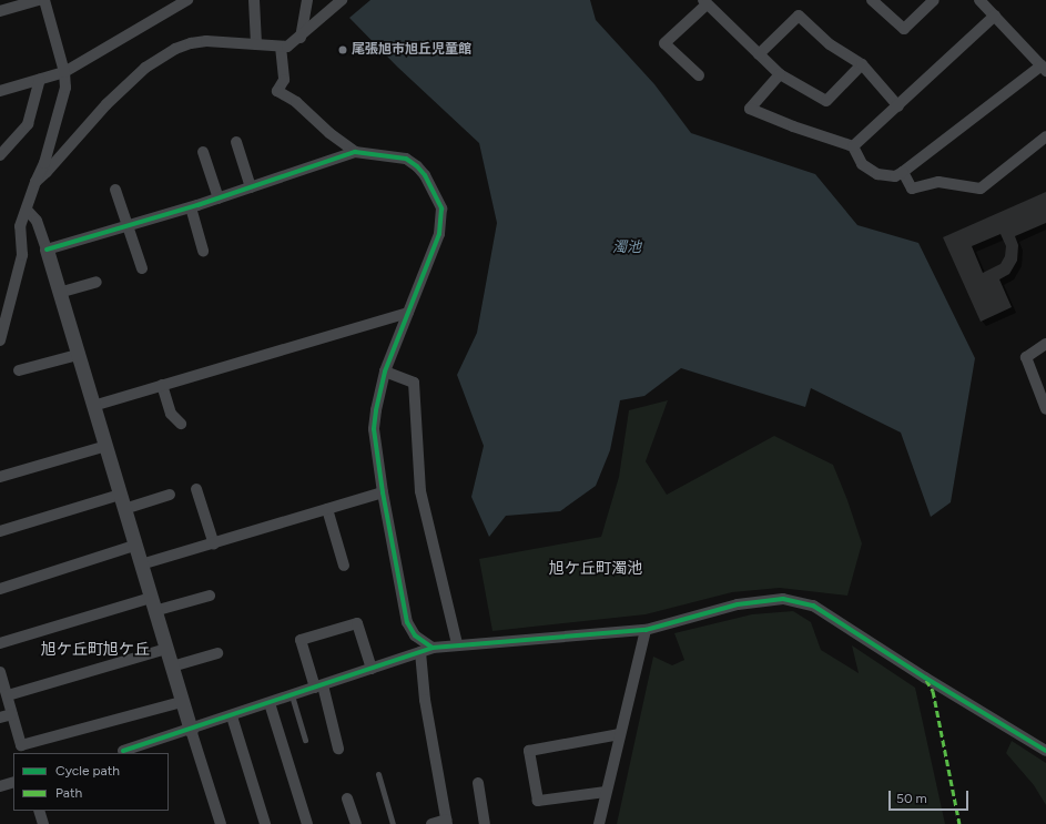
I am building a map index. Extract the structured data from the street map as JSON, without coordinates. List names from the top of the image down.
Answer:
{
  "districts": ["旭ケ丘町濁池", "旭ケ丘町旭ケ丘"],
  "water": ["濁池"],
  "places": ["尾張旭市旭丘児童館"],
  "legend": ["Cycle path", "Path"],
  "scale_bar": "50 m"
}
